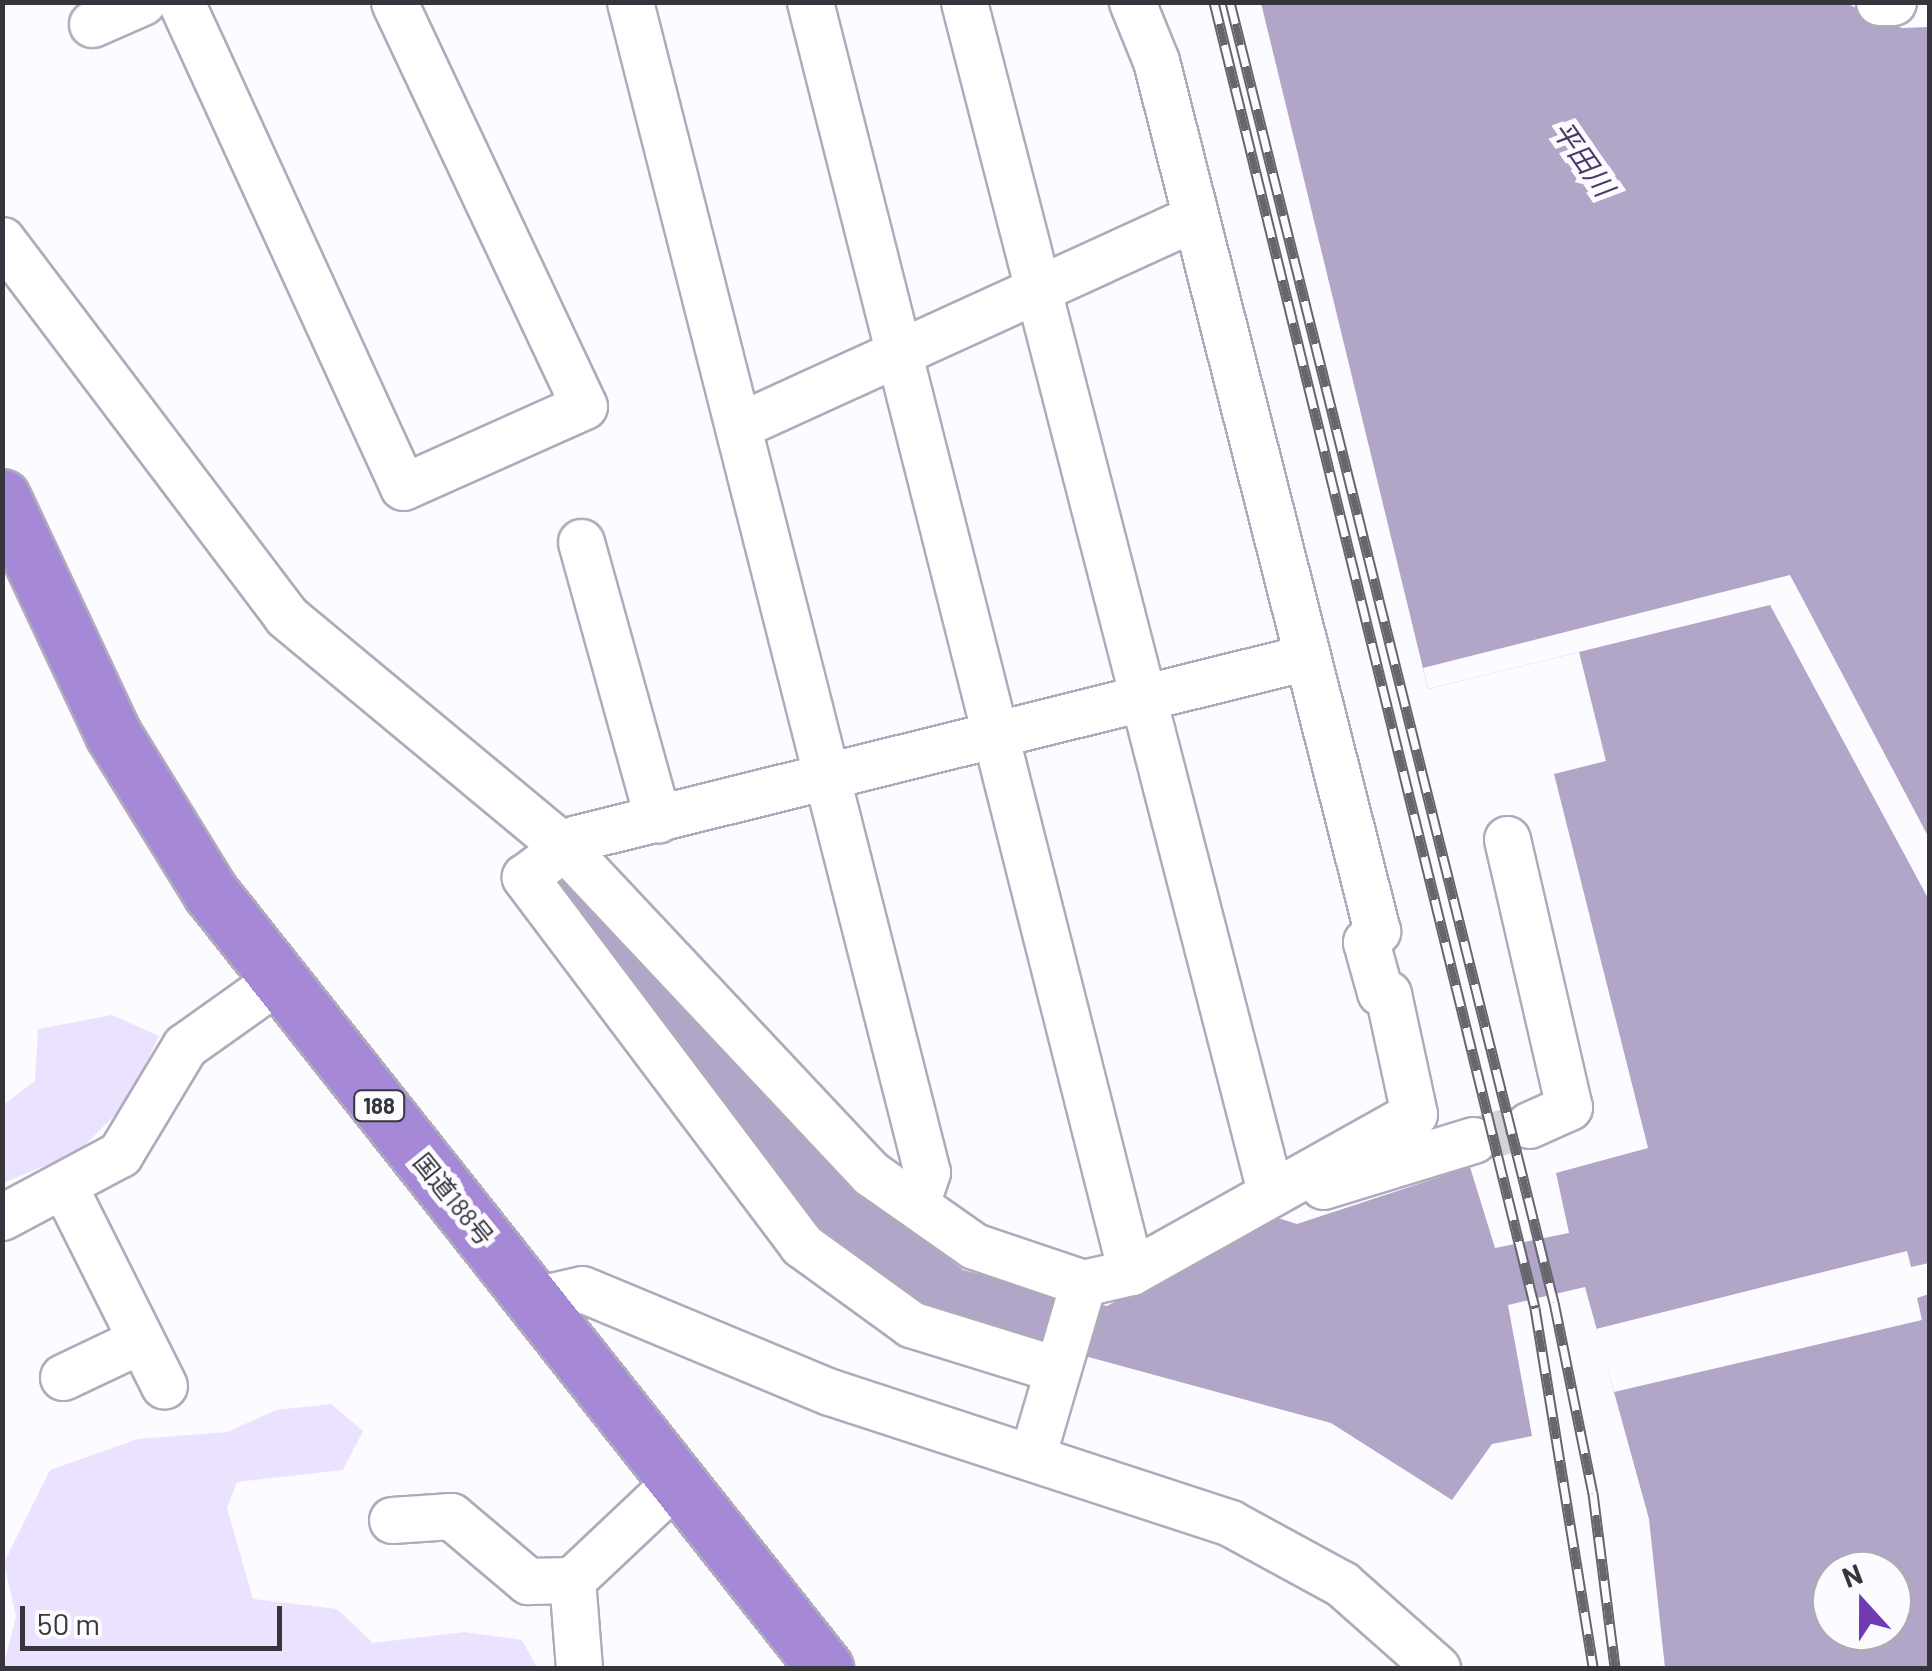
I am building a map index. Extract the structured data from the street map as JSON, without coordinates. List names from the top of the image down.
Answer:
{
  "streets": {
    "highway": ["188", "国道188号"]
  },
  "water": ["平田川"],
  "scale_bar": "50 m",
  "north": "top"
}
